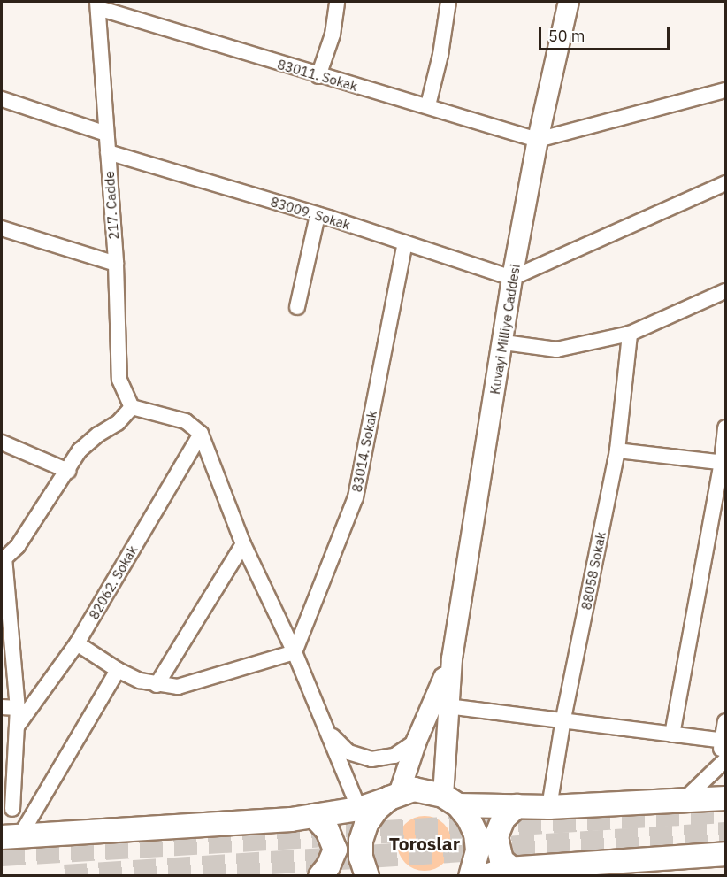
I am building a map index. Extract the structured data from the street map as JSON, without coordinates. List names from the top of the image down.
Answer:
{
  "streets": {
    "street": [
      "83011. Sokak",
      "217. Cadde",
      "83009. Sokak",
      "Kuvayi Milliye Caddesi",
      "83014. Sokak",
      "88058 Sokak",
      "82062. Sokak"
    ]
  },
  "crossings": [
    ["83011. Sokak", "217. Cadde"],
    ["83011. Sokak", "Kuvayi Milliye Caddesi"],
    ["217. Cadde", "83009. Sokak"],
    ["83009. Sokak", "Kuvayi Milliye Caddesi"],
    ["83009. Sokak", "83014. Sokak"]
  ],
  "districts": ["Toroslar"],
  "scale_bar": "50 m"
}
